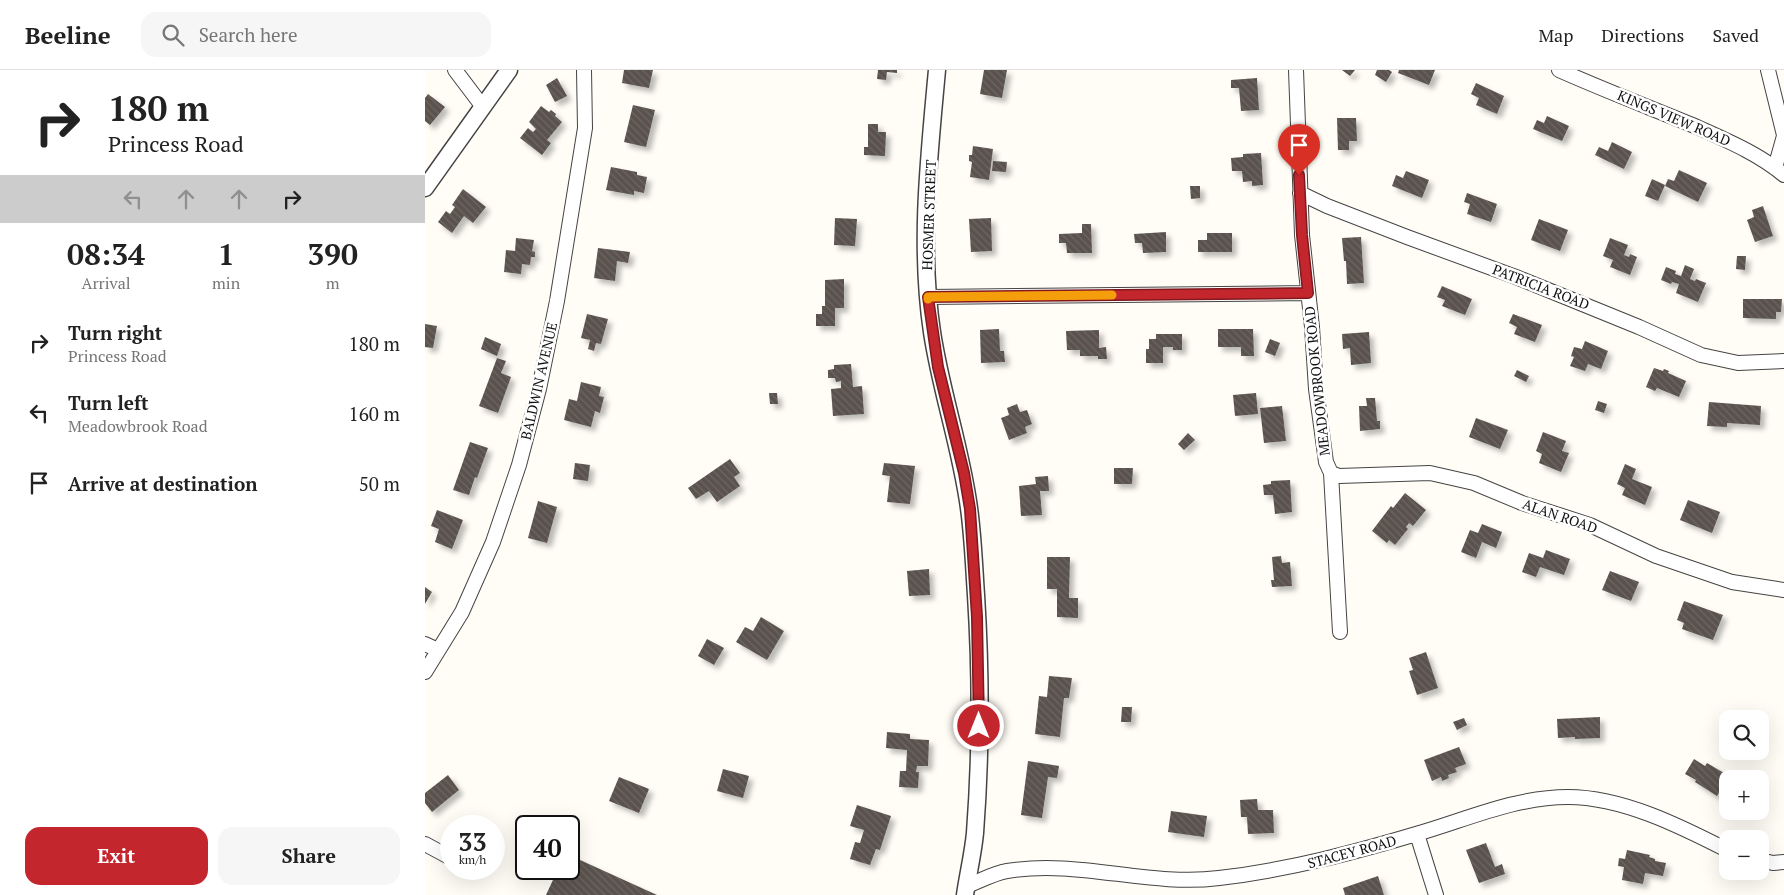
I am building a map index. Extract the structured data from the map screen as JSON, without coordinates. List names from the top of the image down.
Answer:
{
  "streets": {
    "street": [
      "KINGS VIEW ROAD",
      "HOSMER STREET",
      "PATRICIA ROAD",
      "BALDWIN AVENUE",
      "MEADOWBROOK ROAD",
      "ALAN ROAD",
      "STACEY ROAD"
    ]
  },
  "crossings": [
    ["HOSMER STREET", "STACEY ROAD"],
    ["PATRICIA ROAD", "MEADOWBROOK ROAD"],
    ["MEADOWBROOK ROAD", "ALAN ROAD"]
  ],
  "page": {
    "header": "Beeline",
    "search": "Search here",
    "nav": ["Map", "Directions", "Saved"],
    "turn": ["180 m", "Princess Road"],
    "eta": [
      "08:34",
      "Arrival",
      "1",
      "min",
      "390",
      "m"
    ],
    "list": [
      {
        "name": "Turn right",
        "note": "Princess Road",
        "value": "180 m"
      },
      {
        "name": "Turn left",
        "note": "Meadowbrook Road",
        "value": "160 m"
      },
      {
        "name": "Arrive at destination",
        "value": "50 m"
      }
    ],
    "map_buttons": ["+", "−"],
    "speed": "33 km/h",
    "limit": "40",
    "buttons": ["Exit", "Share"]
  }
}
